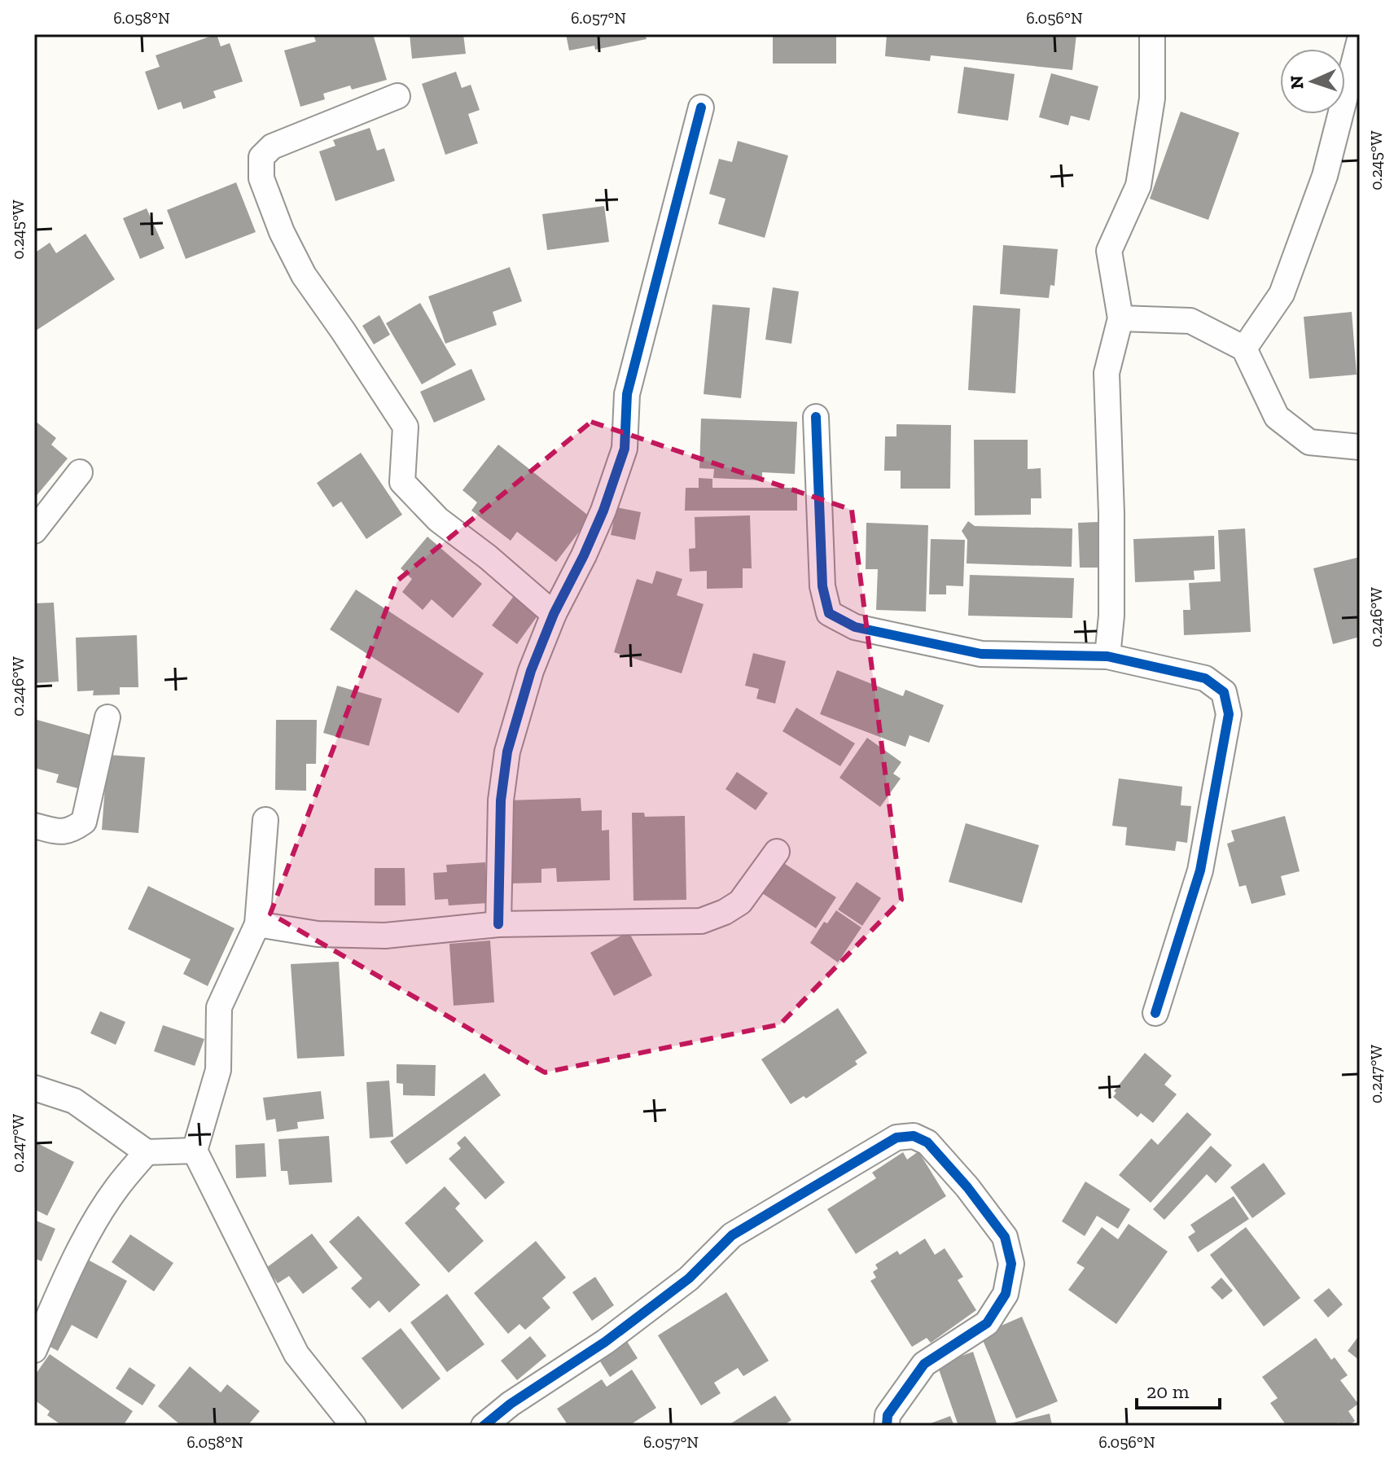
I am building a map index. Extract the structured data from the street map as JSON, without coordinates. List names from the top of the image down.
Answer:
{
  "scale_bar": "20 m",
  "north": "left",
  "coordinates": [
    "6.058°N",
    "6.057°N",
    "6.056°N",
    "0.245°W",
    "0.246°W",
    "0.247°W"
  ]
}
